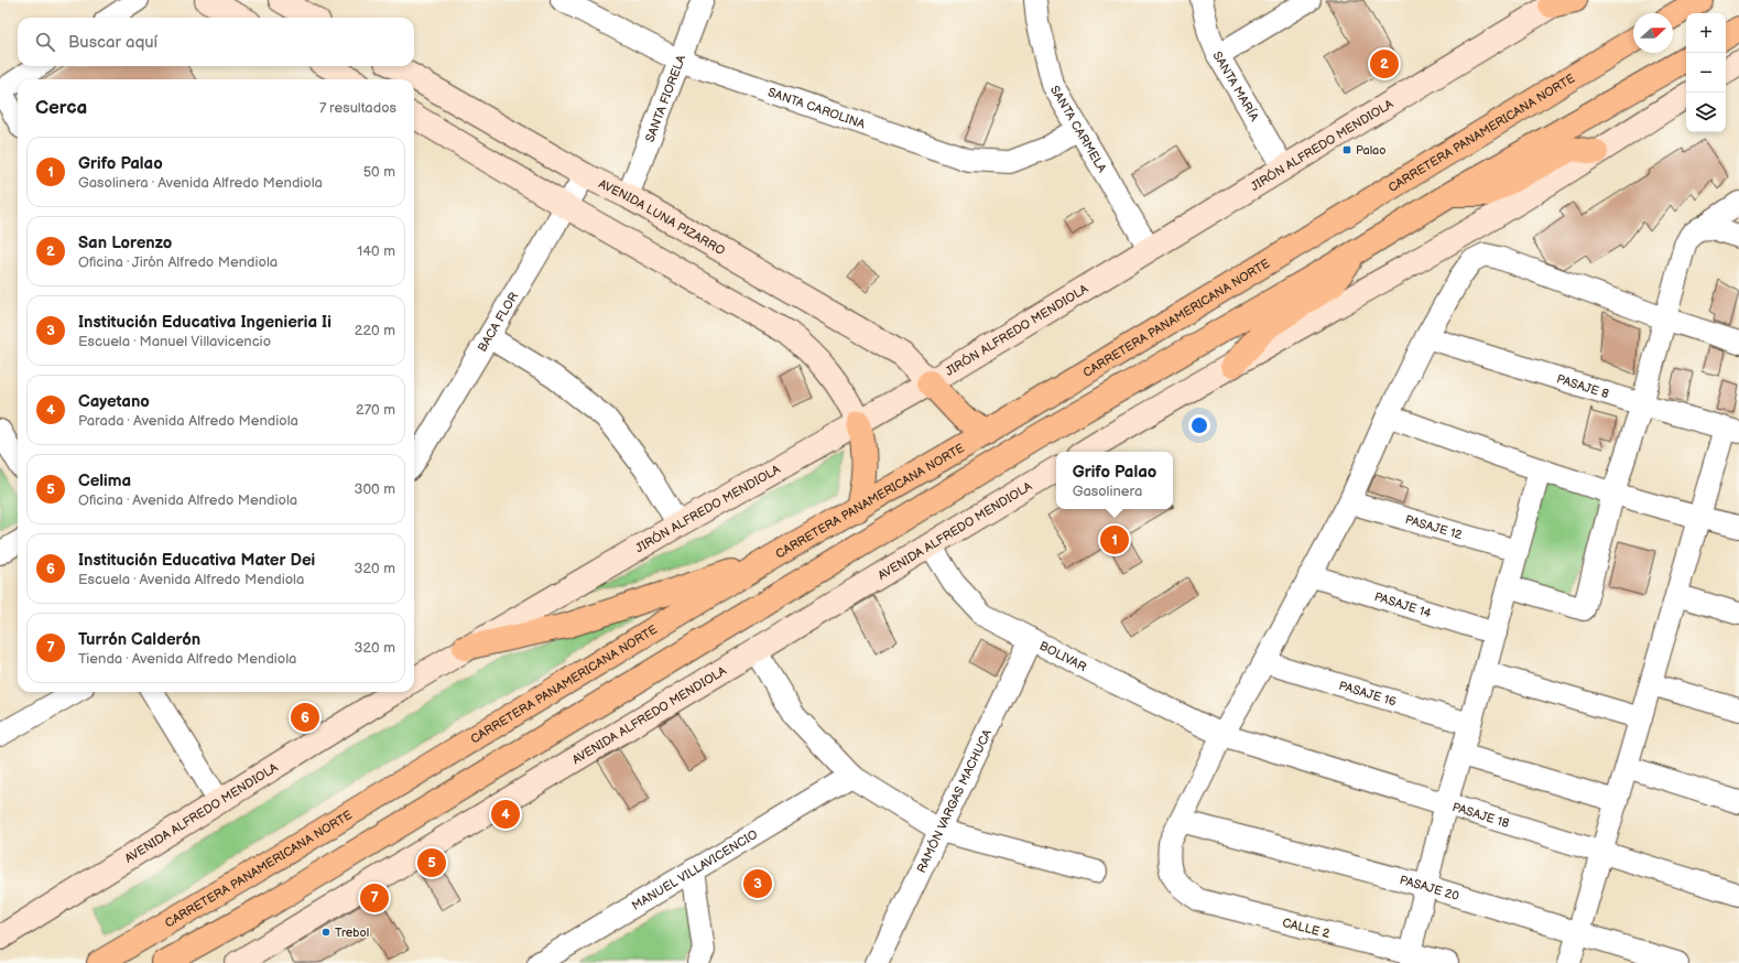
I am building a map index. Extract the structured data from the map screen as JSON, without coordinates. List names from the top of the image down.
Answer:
{
  "streets": {
    "highway": ["CARRETERA PANAMERICANA NORTE"],
    "main road": ["JIRÓN ALFREDO MENDIOLA", "AVENIDA LUNA PIZARRO", "AVENIDA ALFREDO MENDIOLA"],
    "street": [
      "SANTA MARÍA",
      "SANTA FIORELA",
      "SANTA CAROLINA",
      "SANTA CARMELA",
      "BACA FLOR",
      "PASAJE 8",
      "PASAJE 12",
      "PASAJE 14",
      "BOLIVAR",
      "PASAJE 16",
      "RAMÓN VARGAS MACHUCA",
      "PASAJE 18",
      "MANUEL VILLAVICENCIO",
      "PASAJE 20",
      "CALLE 2"
    ]
  },
  "crossings": [
    ["SANTA MARÍA", "JIRÓN ALFREDO MENDIOLA"],
    ["SANTA FIORELA", "SANTA CAROLINA"],
    ["SANTA FIORELA", "AVENIDA LUNA PIZARRO"],
    ["SANTA CAROLINA", "SANTA CARMELA"],
    ["SANTA CARMELA", "JIRÓN ALFREDO MENDIOLA"],
    ["JIRÓN ALFREDO MENDIOLA", "AVENIDA LUNA PIZARRO"],
    ["AVENIDA LUNA PIZARRO", "BACA FLOR"],
    ["AVENIDA ALFREDO MENDIOLA", "BOLIVAR"],
    ["BOLIVAR", "RAMÓN VARGAS MACHUCA"],
    ["BOLIVAR", "PASAJE 18"],
    ["PASAJE 20", "CALLE 2"]
  ],
  "places": {
    "transit": ["Palao"],
    "other": ["Trebol"]
  },
  "north": "right",
  "page": {
    "map_buttons": ["+", "−"],
    "search": "Buscar aquí",
    "pins": [
      "2",
      "1",
      "6",
      "4",
      "5",
      "3",
      "7"
    ],
    "heading": ["Cerca", "7 resultados"],
    "list": [
      {
        "mark": "1",
        "name": "Grifo Palao",
        "note": "Gasolinera · Avenida Alfredo Mendiola",
        "value": "50 m"
      },
      {
        "mark": "2",
        "name": "San Lorenzo",
        "note": "Oficina · Jirón Alfredo Mendiola",
        "value": "140 m"
      },
      {
        "mark": "3",
        "name": "Institución Educativa Ingenieria Ii",
        "note": "Escuela · Manuel Villavicencio",
        "value": "220 m"
      },
      {
        "mark": "4",
        "name": "Cayetano",
        "note": "Parada · Avenida Alfredo Mendiola",
        "value": "270 m"
      },
      {
        "mark": "5",
        "name": "Celima",
        "note": "Oficina · Avenida Alfredo Mendiola",
        "value": "300 m"
      },
      {
        "mark": "6",
        "name": "Institución Educativa Mater Dei",
        "note": "Escuela · Avenida Alfredo Mendiola",
        "value": "320 m"
      },
      {
        "mark": "7",
        "name": "Turrón Calderón",
        "note": "Tienda · Avenida Alfredo Mendiola",
        "value": "320 m"
      }
    ],
    "popup": ["Grifo Palao", "Gasolinera"]
  }
}
